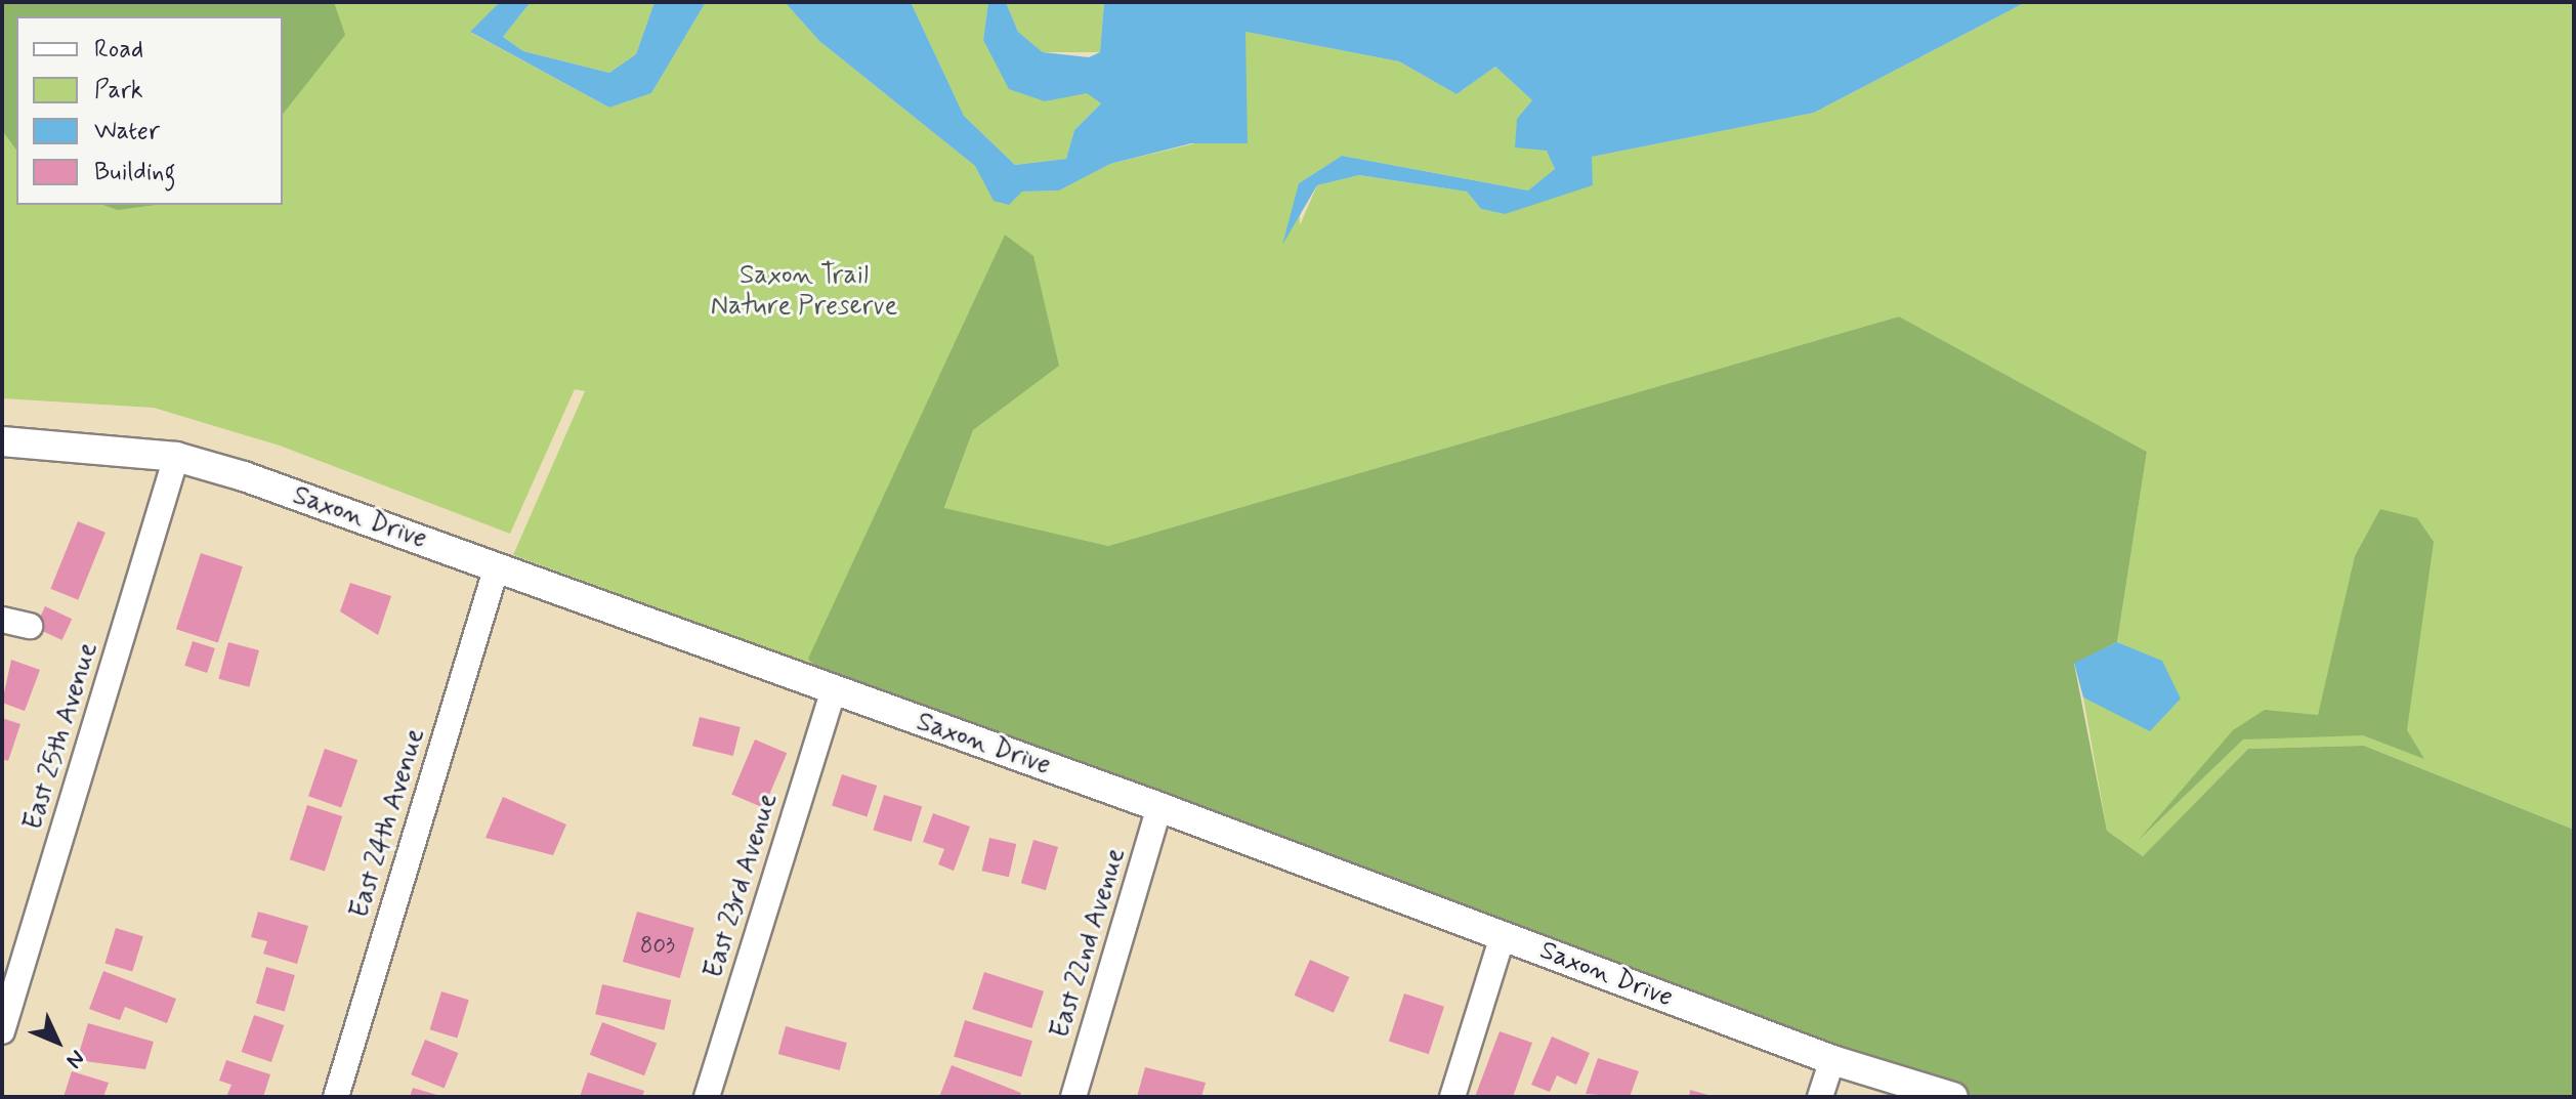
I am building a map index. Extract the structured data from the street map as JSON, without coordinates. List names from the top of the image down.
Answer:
{
  "streets": {
    "street": [
      "Saxon Drive",
      "East 25th Avenue",
      "East 24th Avenue",
      "East 23rd Avenue",
      "East 22nd Avenue"
    ]
  },
  "crossings": [
    ["Saxon Drive", "East 25th Avenue"],
    ["Saxon Drive", "East 24th Avenue"],
    ["Saxon Drive", "East 23rd Avenue"],
    ["Saxon Drive", "East 22nd Avenue"]
  ],
  "parks": ["Saxon Trail Nature Preserve"],
  "house_numbers": ["803"],
  "legend": [
    "Road",
    "Park",
    "Water",
    "Building"
  ],
  "north": "bottom right"
}
